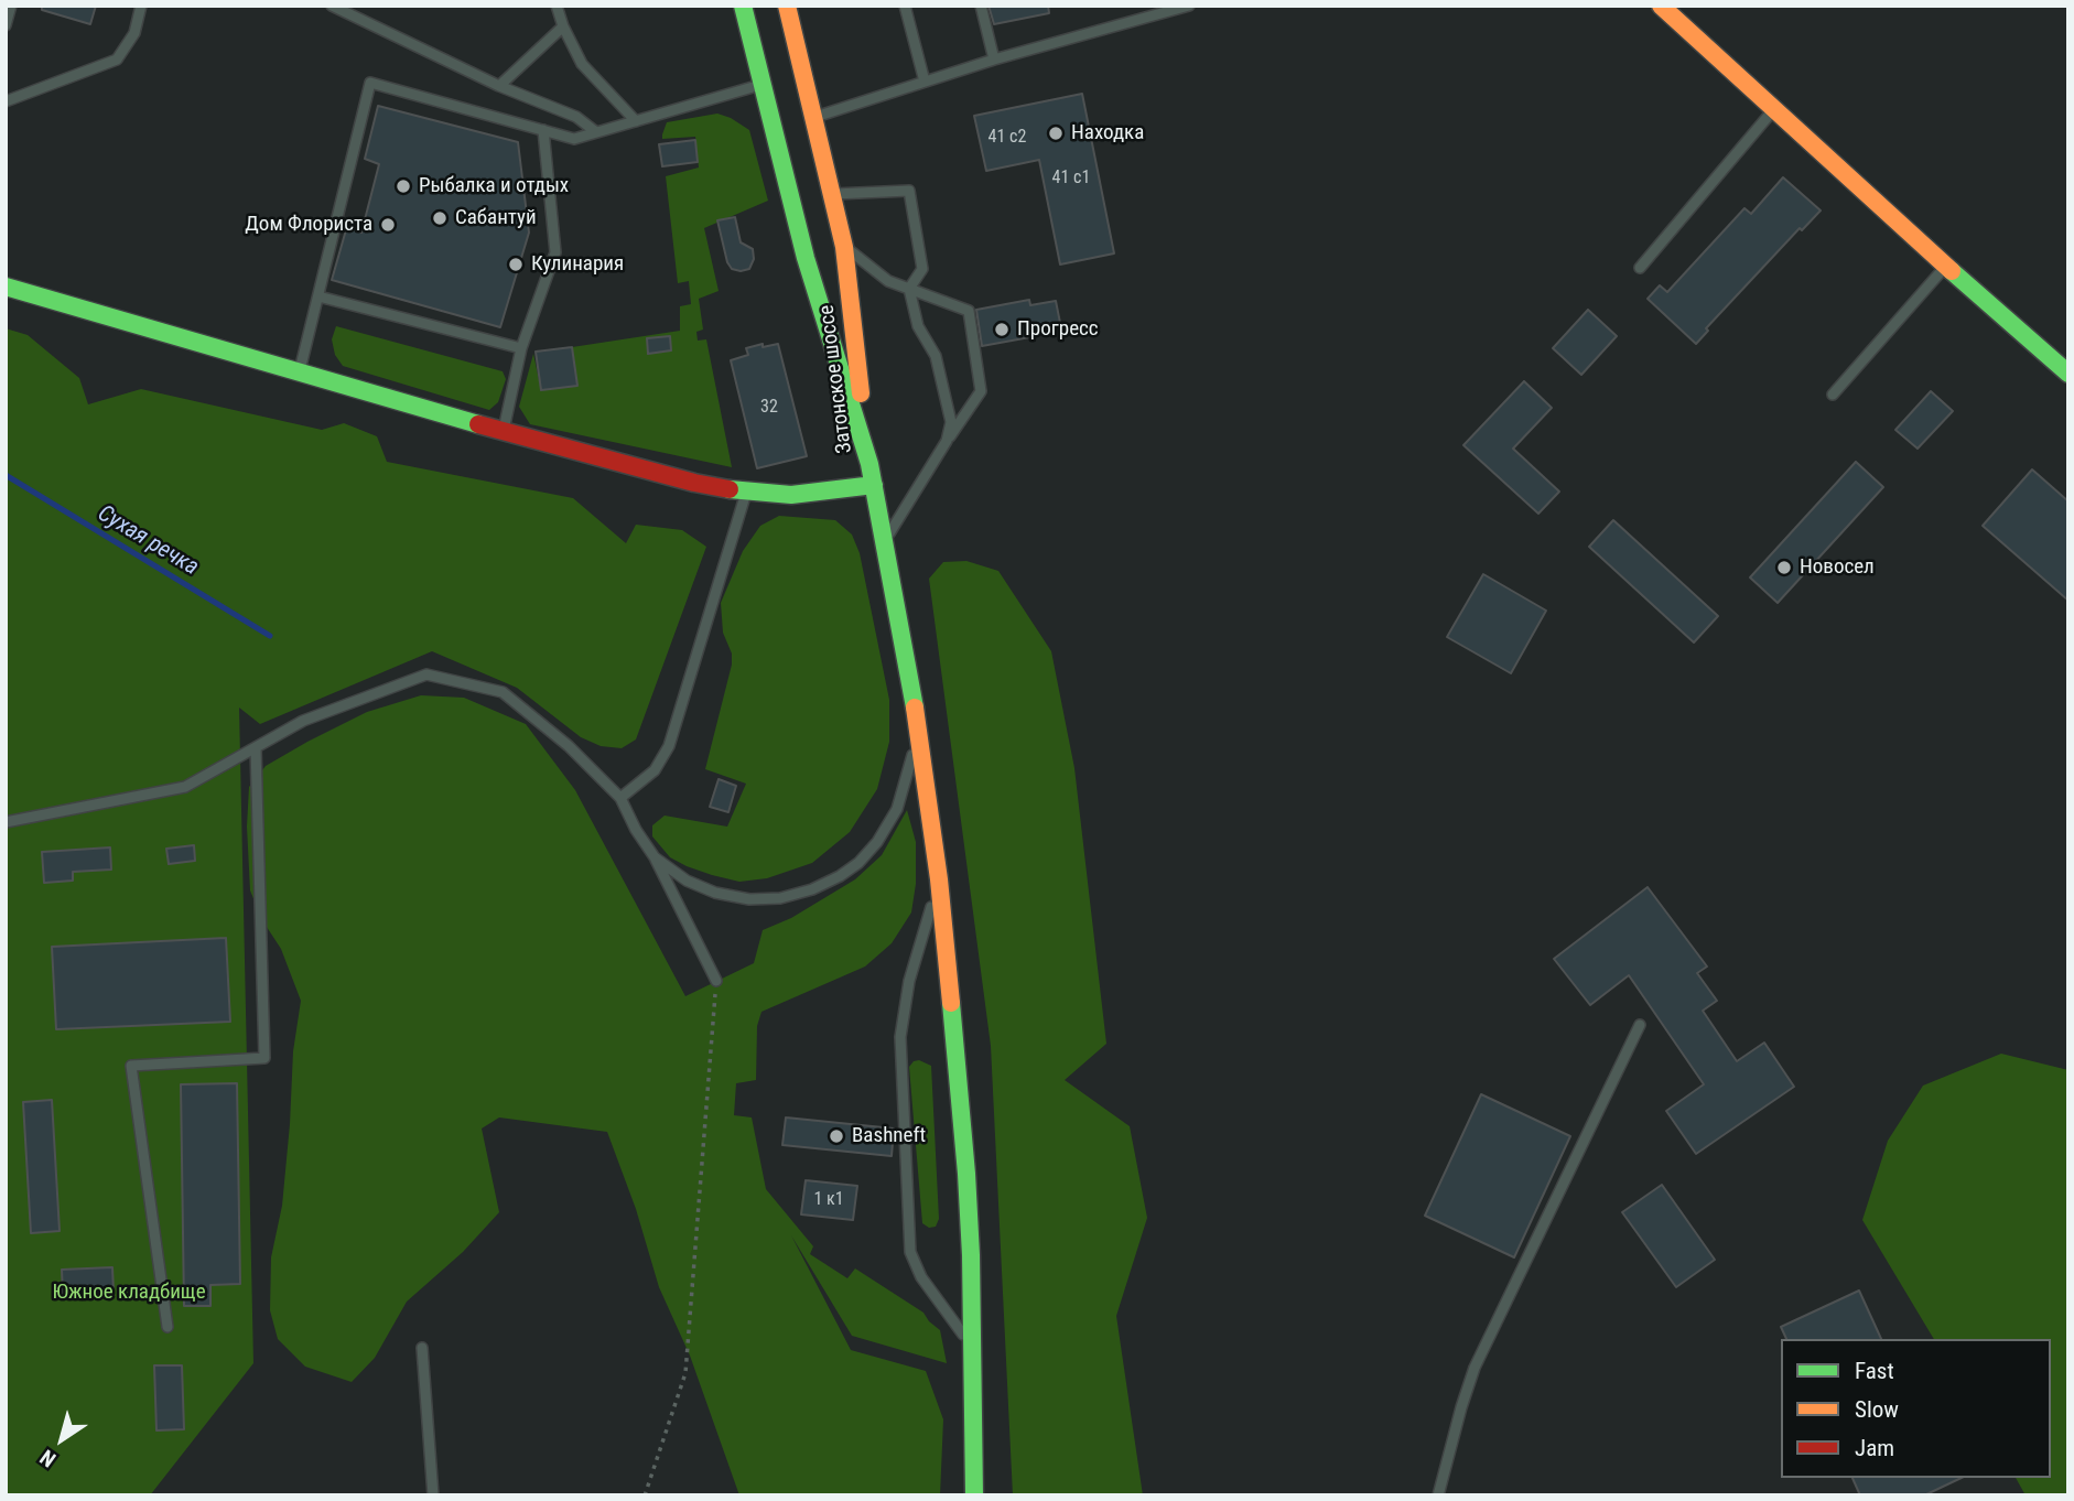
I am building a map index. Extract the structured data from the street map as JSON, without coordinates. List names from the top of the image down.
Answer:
{
  "streets": {
    "main road": ["Затонское шоссе"]
  },
  "water": ["Сухая речка"],
  "parks": ["Южное кладбище"],
  "places": [
    "Находка",
    "Рыбалка и отдых",
    "Сабантуй",
    "Дом Флориста",
    "Кулинария",
    "Прогресс",
    "Новосел",
    "Bashneft"
  ],
  "house_numbers": [
    "41 с2",
    "41 с1",
    "32",
    "1 к1"
  ],
  "legend": ["Fast", "Slow", "Jam"],
  "north": "bottom left"
}
